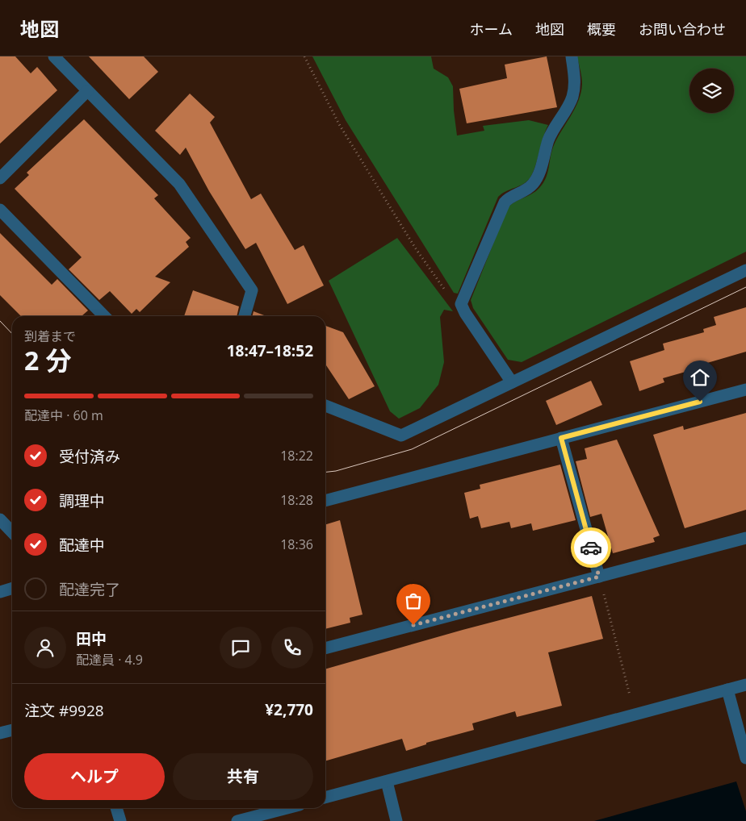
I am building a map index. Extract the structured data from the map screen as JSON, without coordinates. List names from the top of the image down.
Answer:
{
  "page": {
    "header": "地図",
    "nav": [
      "ホーム",
      "地図",
      "概要",
      "お問い合わせ"
    ],
    "heading": ["2 分", "到着まで", "18:47–18:52"],
    "panel": [
      "田中",
      "配達員 · 4.9",
      "注文 #9928",
      "¥2,770"
    ],
    "bar": "配達中 · 60 m",
    "list": [
      ["受付済み", "18:22"],
      ["調理中", "18:28"],
      ["配達中", "18:36"],
      "配達完了"
    ],
    "buttons": ["ヘルプ", "共有"]
  }
}
